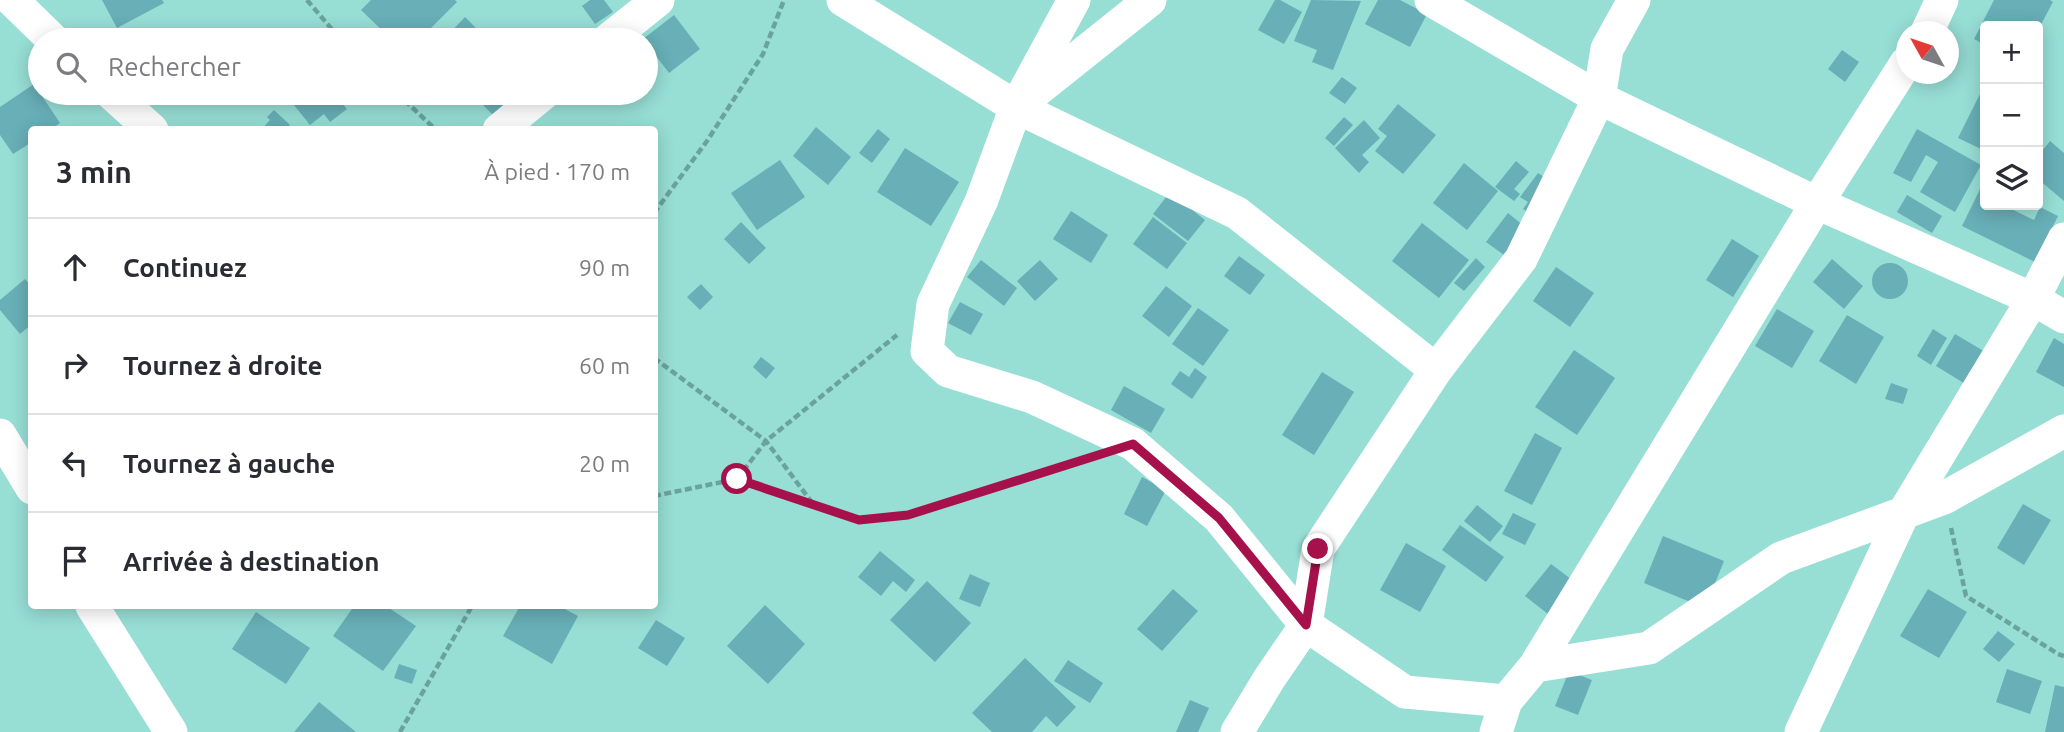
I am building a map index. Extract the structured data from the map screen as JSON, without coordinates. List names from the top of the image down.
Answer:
{
  "north": "top left",
  "page": {
    "map_buttons": ["+", "−"],
    "search": "Rechercher",
    "heading": ["3 min", "À pied · 170 m"],
    "list": [
      ["Continuez", "90 m"],
      ["Tournez à droite", "60 m"],
      ["Tournez à gauche", "20 m"],
      "Arrivée à destination"
    ]
  }
}
